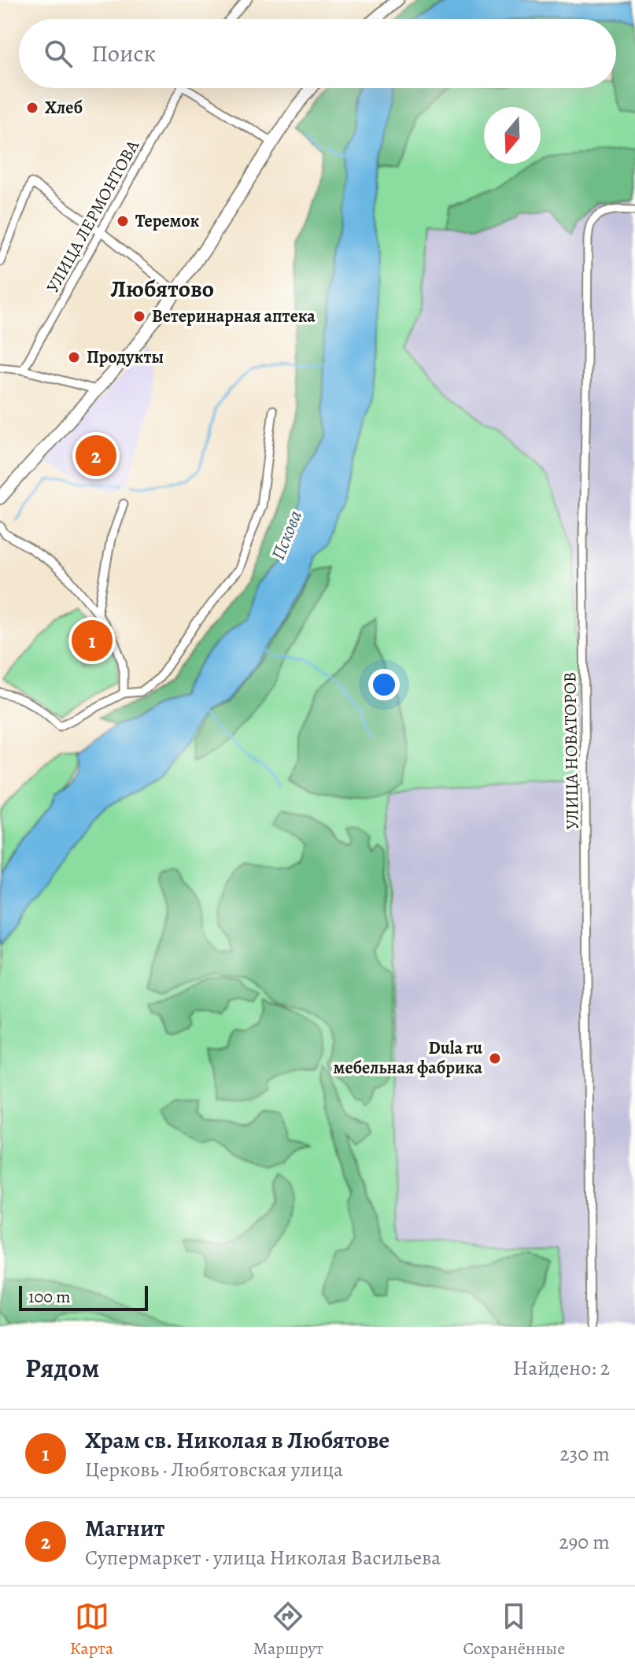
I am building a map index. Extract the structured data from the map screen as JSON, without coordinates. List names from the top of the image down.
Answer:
{
  "streets": {
    "street": ["УЛИЦА ЛЕРМОНТОВА", "УЛИЦА НОВАТОРОВ"]
  },
  "districts": ["Любятово"],
  "water": ["Пскова"],
  "places": [
    "Хлеб",
    "Теремок",
    "Ветеринарная аптека",
    "Продукты",
    "Dula ru мебельная фабрика"
  ],
  "scale_bar": "100 m",
  "north": "bottom",
  "page": {
    "search": "Поиск",
    "pins": ["2", "1"],
    "scale": "100 m",
    "heading": ["Рядом", "Найдено: 2"],
    "list": [
      {
        "mark": "1",
        "name": "Храм св. Николая в Любятове",
        "note": "Церковь · Любятовская улица",
        "value": "230 m"
      },
      {
        "mark": "2",
        "name": "Магнит",
        "note": "Супермаркет · улица Николая Васильева",
        "value": "290 m"
      }
    ],
    "nav": ["Карта", "Маршрут", "Сохранённые"]
  }
}
